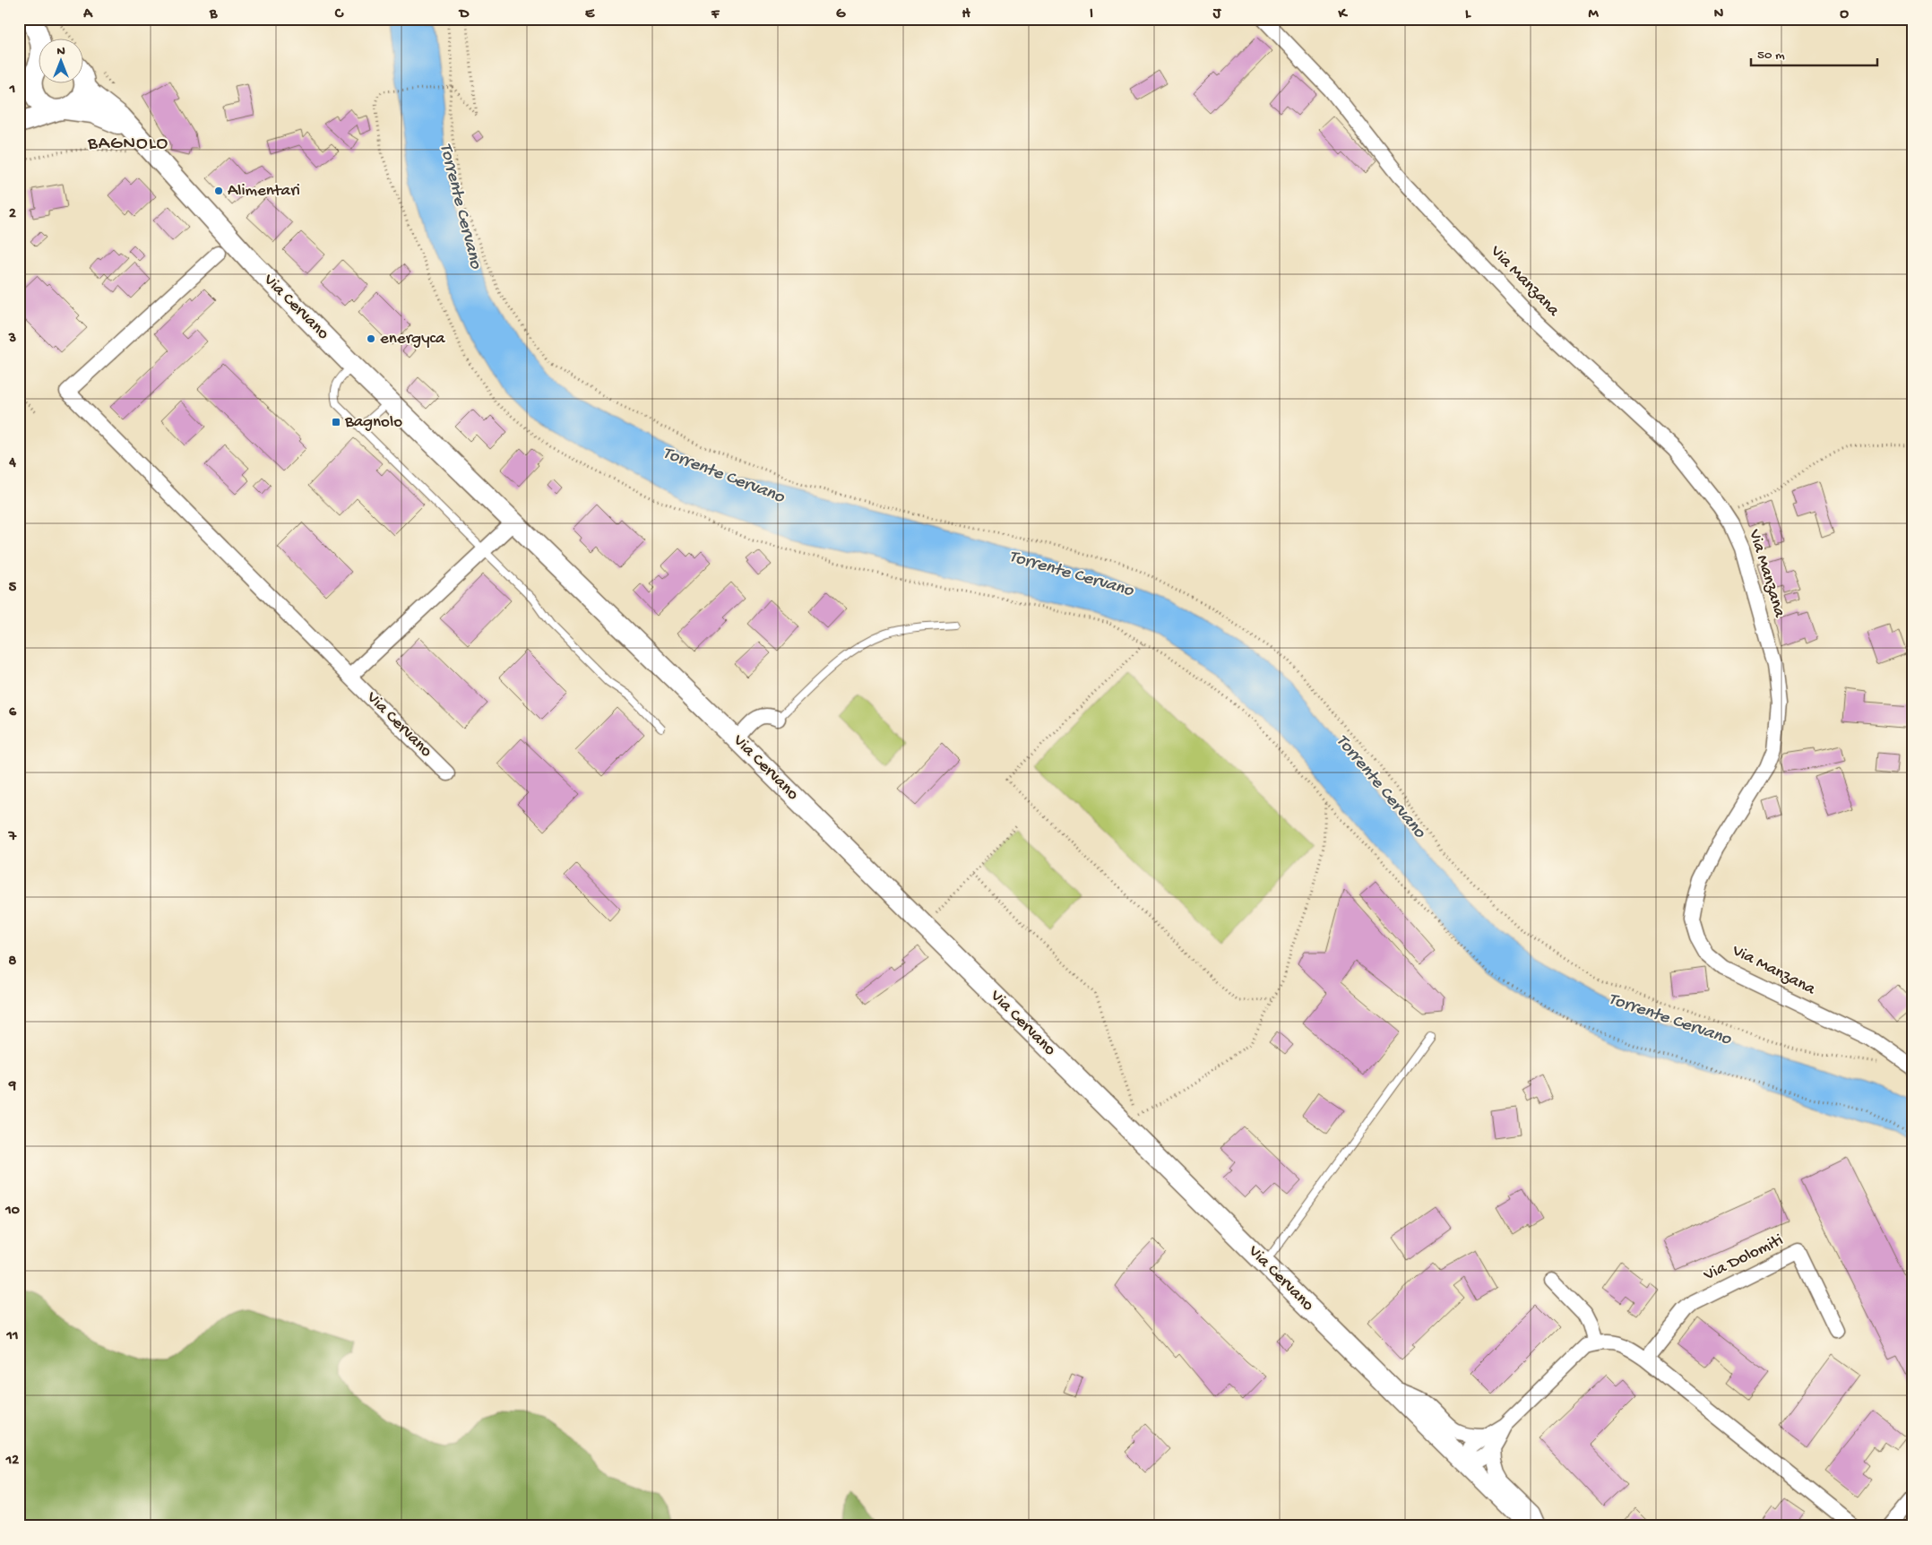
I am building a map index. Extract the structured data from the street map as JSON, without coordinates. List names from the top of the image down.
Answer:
{
  "streets": {
    "main road": ["Via Cervano"],
    "street": ["Via Manzana", "Via Dolomiti"]
  },
  "districts": ["BAGNOLO"],
  "water": ["Torrente Cervano"],
  "places": {
    "other": ["Alimentari", "energyca"],
    "transit": ["Bagnolo"]
  },
  "scale_bar": "50 m",
  "north": "top",
  "grid": {
    "columns": [
      "A",
      "B",
      "C",
      "D",
      "E",
      "F",
      "G",
      "H",
      "I",
      "J",
      "K",
      "L",
      "M",
      "N",
      "O"
    ],
    "rows": [
      "1",
      "2",
      "3",
      "4",
      "5",
      "6",
      "7",
      "8",
      "9",
      "10",
      "11",
      "12"
    ]
  }
}
